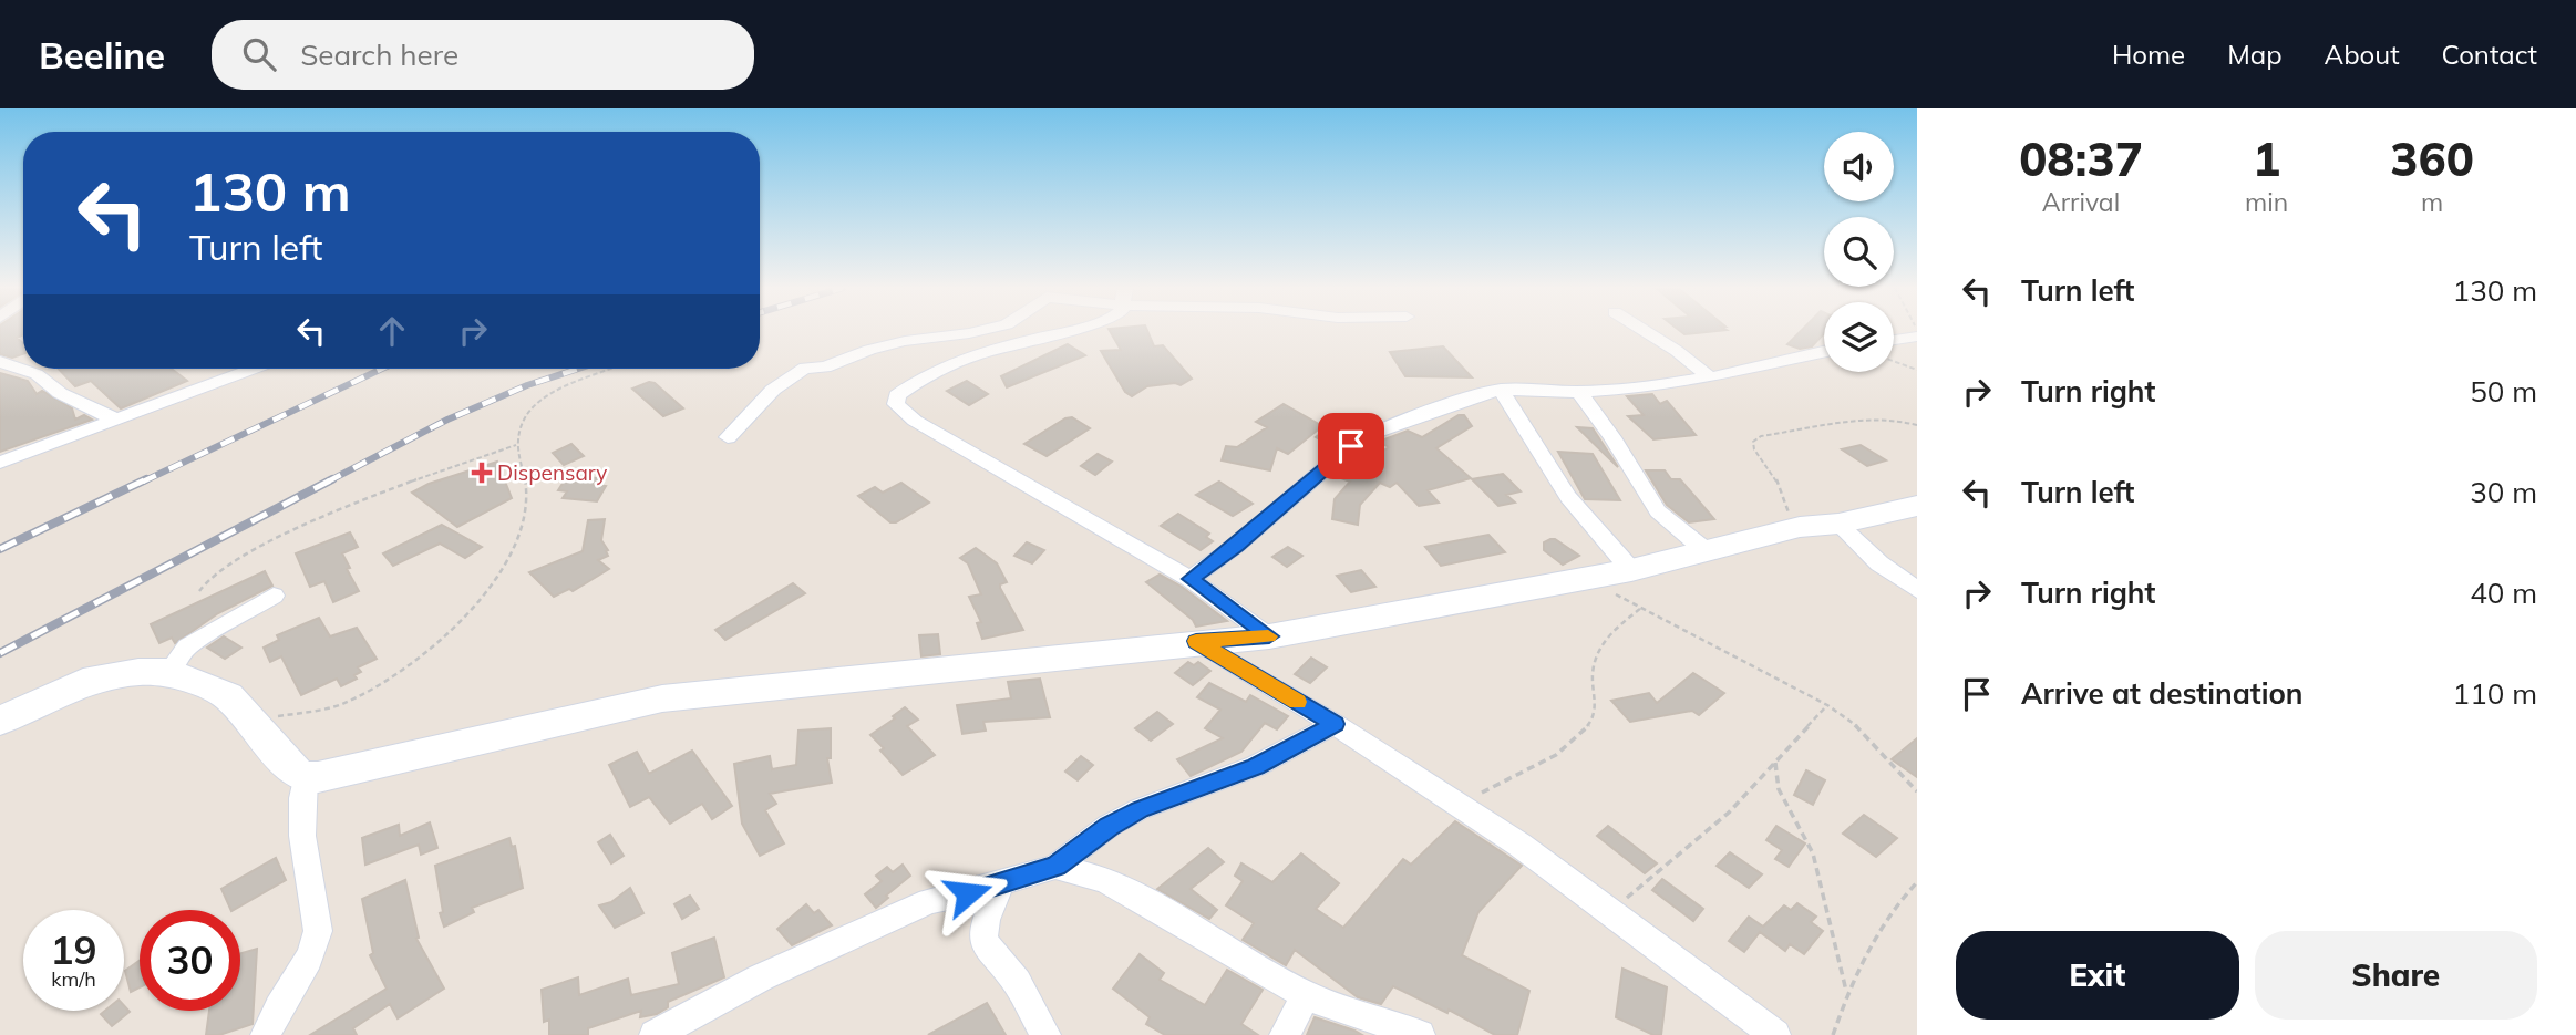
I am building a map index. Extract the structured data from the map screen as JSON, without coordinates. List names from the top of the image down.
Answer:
{
  "places": {
    "health": ["Dispensary"]
  },
  "page": {
    "header": "Beeline",
    "search": "Search here",
    "nav": [
      "Home",
      "Map",
      "About",
      "Contact"
    ],
    "eta": [
      "08:37",
      "Arrival",
      "1",
      "min",
      "360",
      "m"
    ],
    "turn": ["130 m", "Turn left"],
    "list": [
      {
        "name": "Turn left",
        "value": "130 m"
      },
      {
        "name": "Turn right",
        "value": "50 m"
      },
      {
        "name": "Turn left",
        "value": "30 m"
      },
      {
        "name": "Turn right",
        "value": "40 m"
      },
      {
        "name": "Arrive at destination",
        "value": "110 m"
      }
    ],
    "speed": "19 km/h",
    "limit": "30",
    "buttons": ["Exit", "Share"]
  }
}
